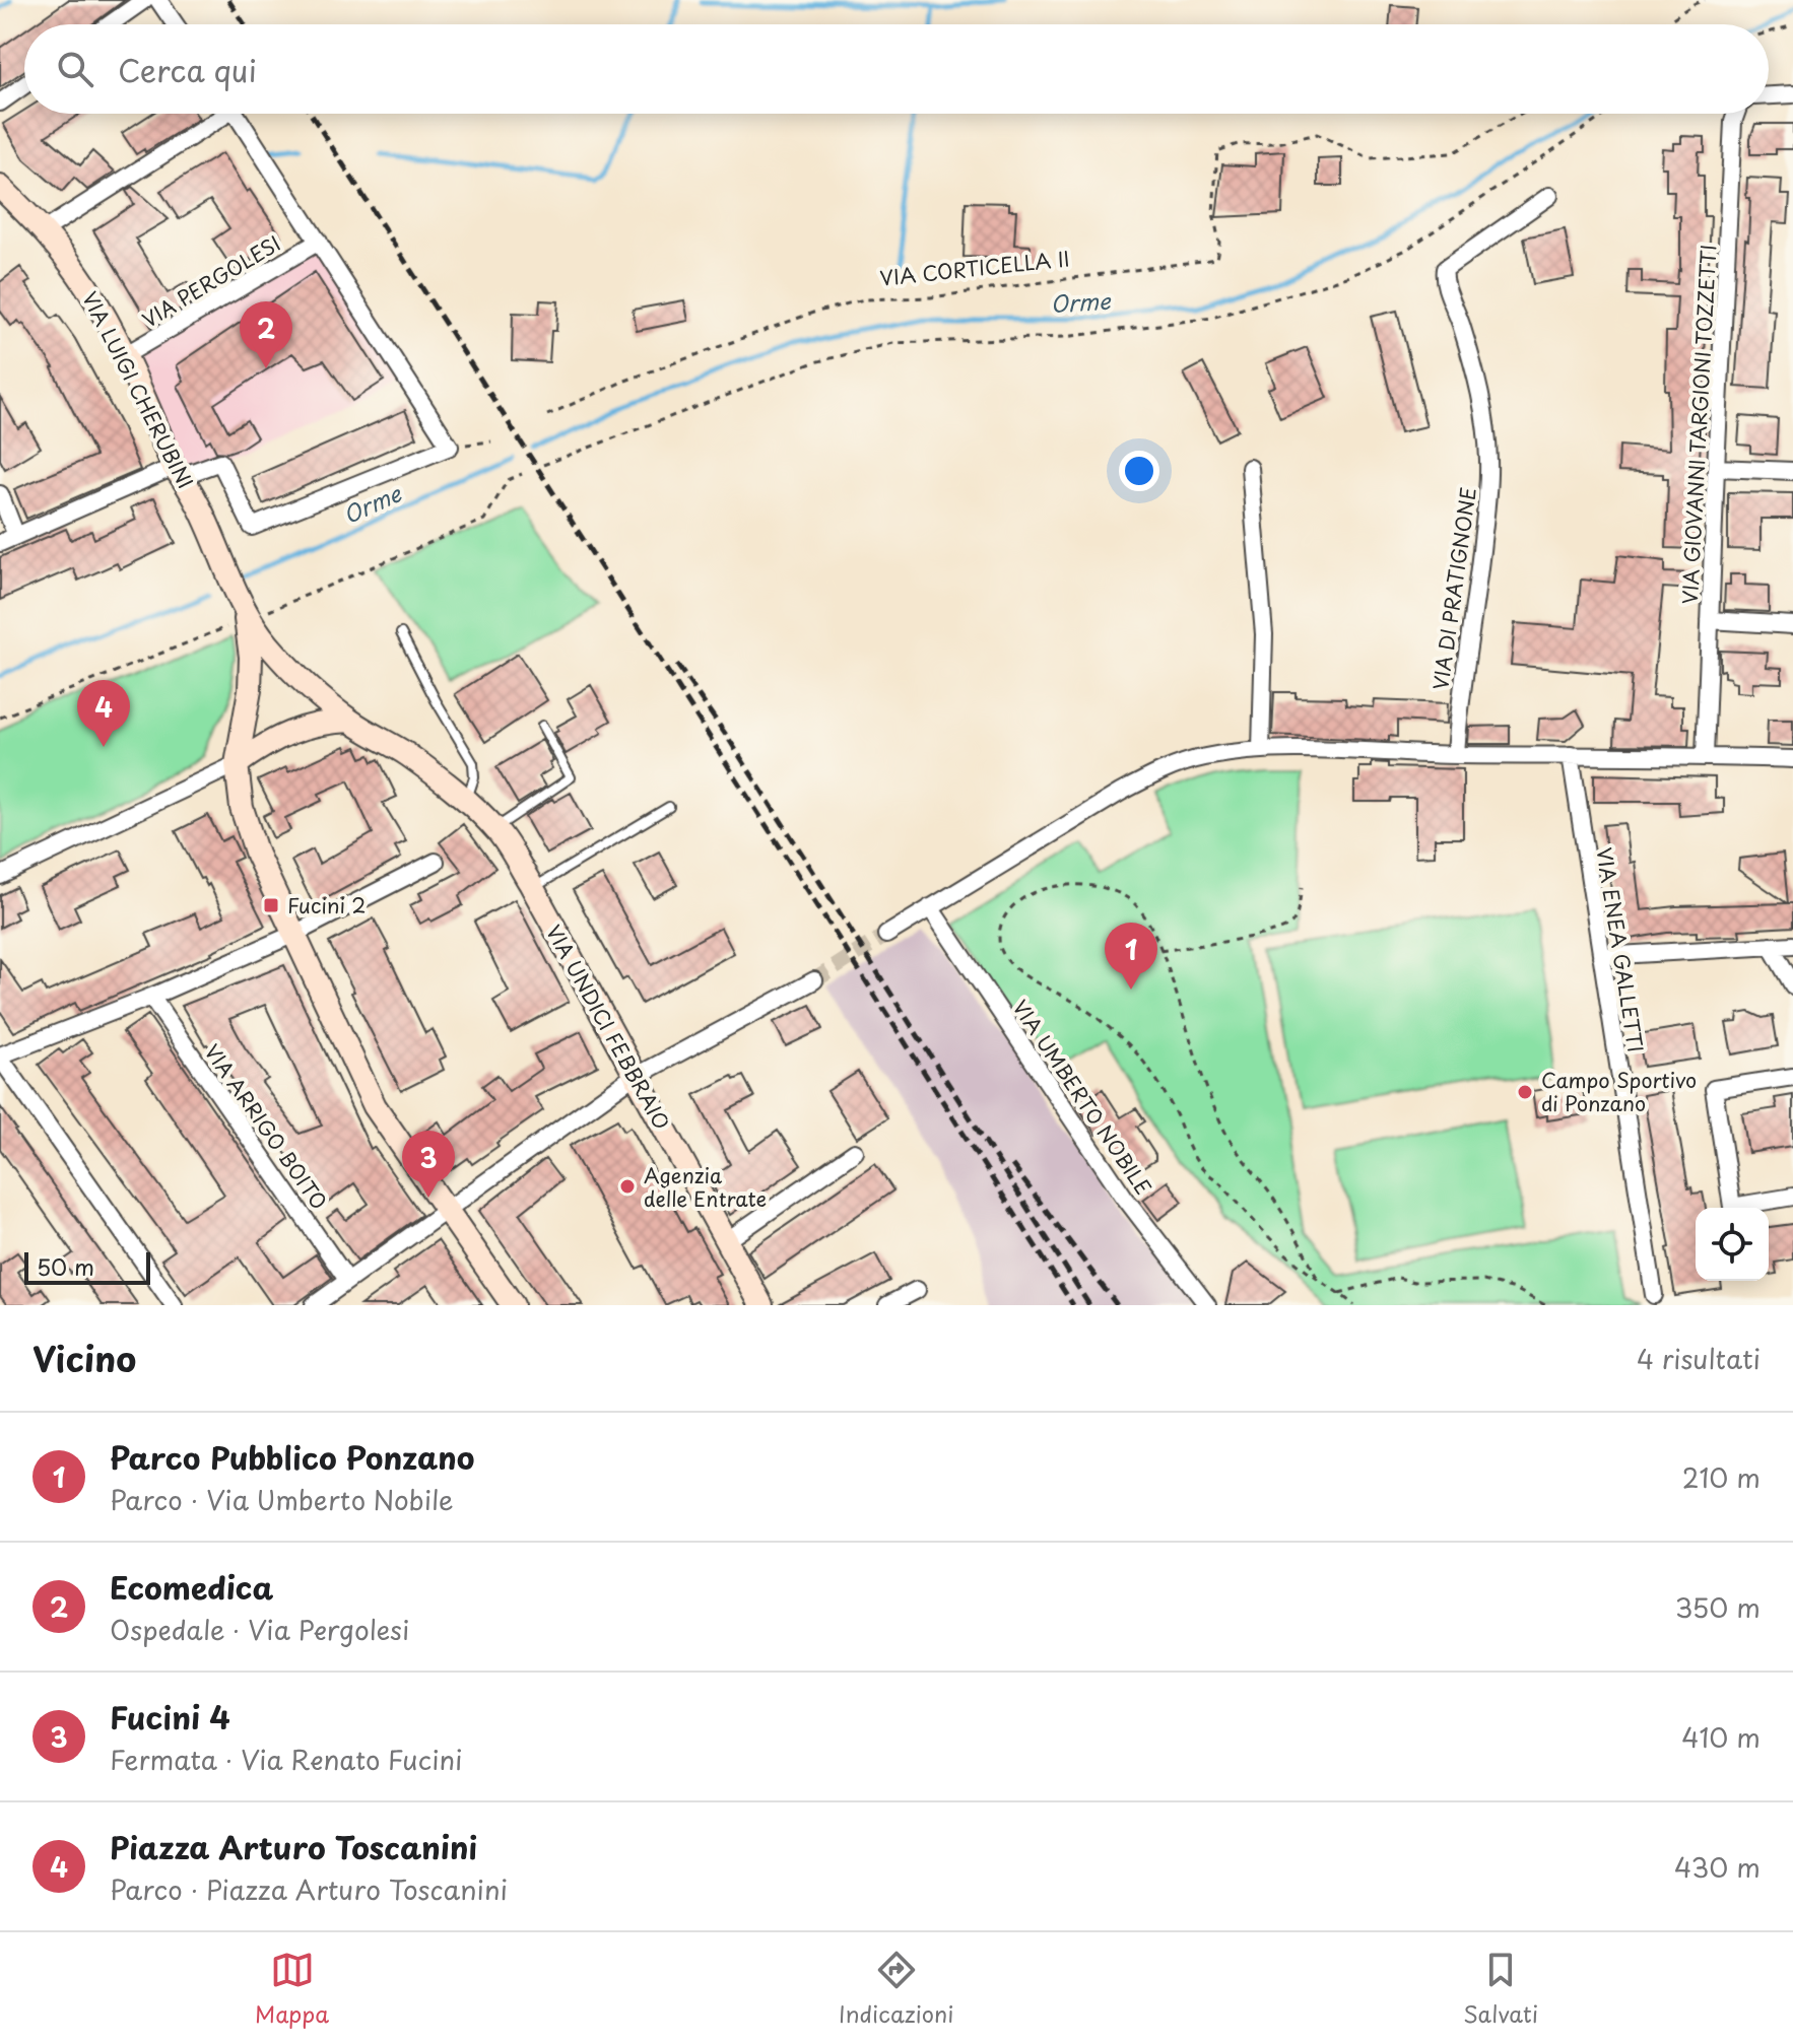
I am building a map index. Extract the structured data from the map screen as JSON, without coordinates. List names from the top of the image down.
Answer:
{
  "streets": {
    "main road": ["VIA LUIGI CHERUBINI", "VIA UNDICI FEBBRAIO"],
    "street": [
      "VIA PERGOLESI",
      "VIA GIOVANNI TARGIONI TOZZETTI",
      "VIA DI PRATIGNONE",
      "VIA ENEA GALLETTI",
      "VIA UMBERTO NOBILE",
      "VIA ARRIGO BOITO"
    ],
    "path": ["VIA CORTICELLA II"]
  },
  "crossings": [
    ["VIA PERGOLESI", "VIA LUIGI CHERUBINI"],
    ["VIA LUIGI CHERUBINI", "VIA UNDICI FEBBRAIO"]
  ],
  "water": ["Orme"],
  "places": {
    "transit": ["Fucini 2"],
    "other": ["Campo Sportivo di Ponzano", "Agenzia delle Entrate"]
  },
  "scale_bar": "50 m",
  "page": {
    "search": "Cerca qui",
    "pins": [
      "2",
      "4",
      "1",
      "3"
    ],
    "scale": "50 m",
    "heading": ["Vicino", "4 risultati"],
    "list": [
      {
        "mark": "1",
        "name": "Parco Pubblico Ponzano",
        "note": "Parco · Via Umberto Nobile",
        "value": "210 m"
      },
      {
        "mark": "2",
        "name": "Ecomedica",
        "note": "Ospedale · Via Pergolesi",
        "value": "350 m"
      },
      {
        "mark": "3",
        "name": "Fucini 4",
        "note": "Fermata · Via Renato Fucini",
        "value": "410 m"
      },
      {
        "mark": "4",
        "name": "Piazza Arturo Toscanini",
        "note": "Parco · Piazza Arturo Toscanini",
        "value": "430 m"
      }
    ],
    "nav": ["Mappa", "Indicazioni", "Salvati"]
  }
}
